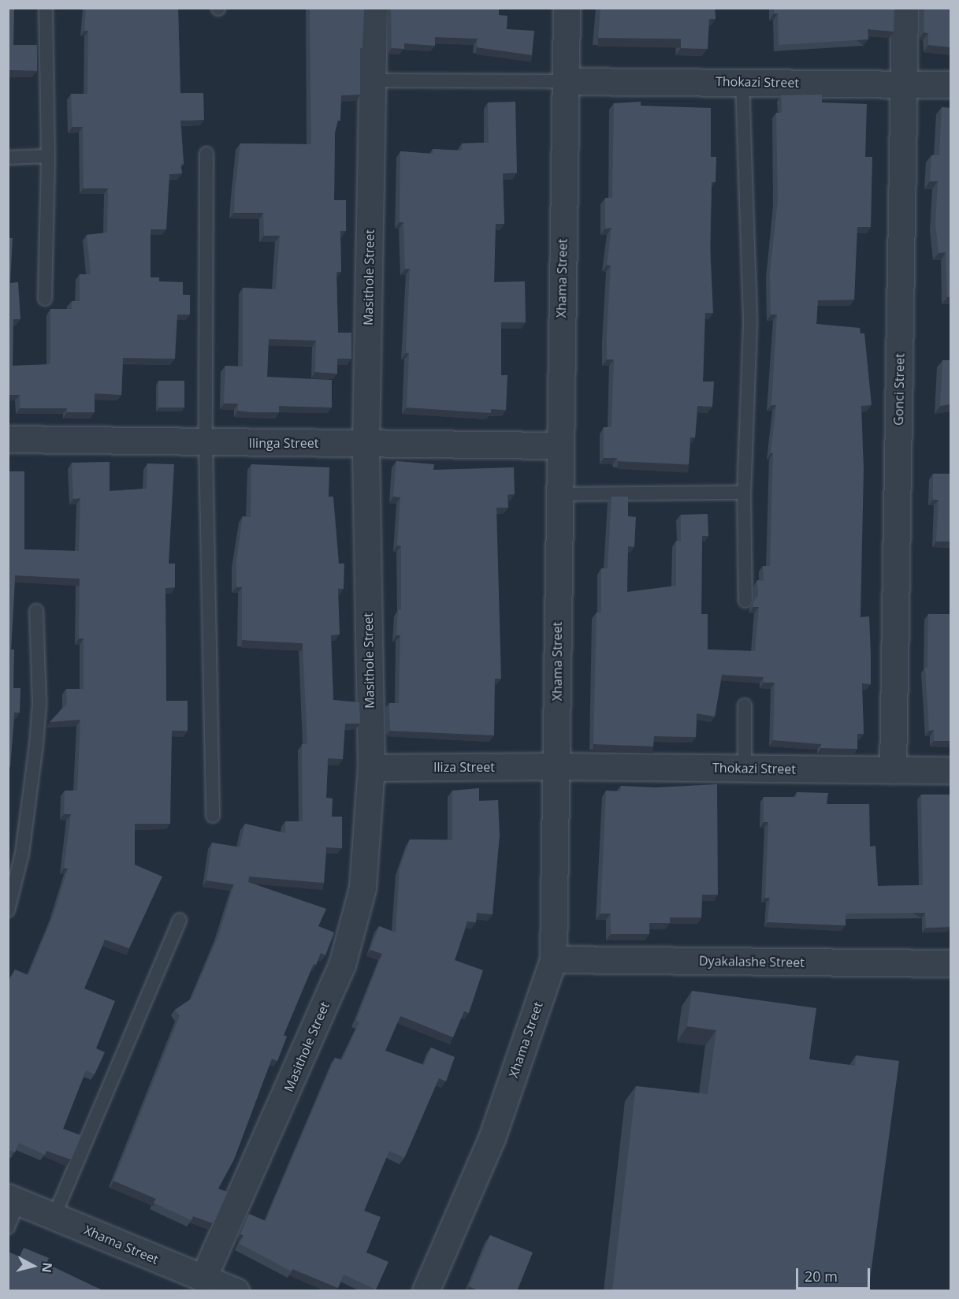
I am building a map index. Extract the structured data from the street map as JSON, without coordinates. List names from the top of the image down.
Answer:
{
  "streets": {
    "street": [
      "Thokazi Street",
      "Masithole Street",
      "Xhama Street",
      "Gonci Street",
      "Ilinga Street",
      "Iliza Street",
      "Dyakalashe Street"
    ]
  },
  "crossings": [
    ["Thokazi Street", "Xhama Street"],
    ["Thokazi Street", "Gonci Street"],
    ["Thokazi Street", "Iliza Street"],
    ["Masithole Street", "Xhama Street"],
    ["Masithole Street", "Ilinga Street"],
    ["Masithole Street", "Iliza Street"],
    ["Xhama Street", "Ilinga Street"],
    ["Xhama Street", "Iliza Street"],
    ["Xhama Street", "Dyakalashe Street"]
  ],
  "scale_bar": "20 m",
  "north": "right"
}
